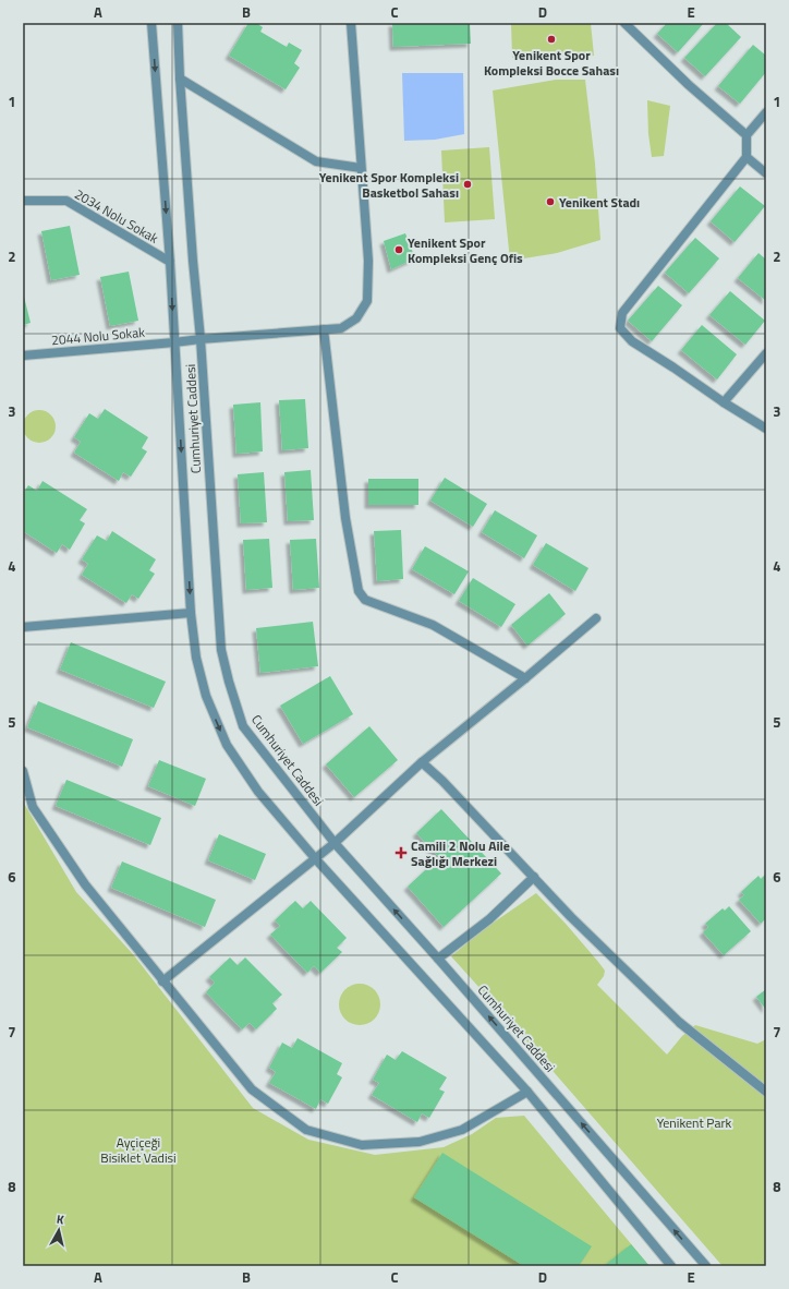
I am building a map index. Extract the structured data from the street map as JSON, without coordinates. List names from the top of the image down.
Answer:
{
  "streets": {
    "street": ["2034 Nolu Sokak", "2044 Nolu Sokak", "Cumhuriyet Caddesi"]
  },
  "crossings": [
    ["2034 Nolu Sokak", "Cumhuriyet Caddesi"],
    ["2044 Nolu Sokak", "Cumhuriyet Caddesi"]
  ],
  "parks": ["Yenikent Park", "Ayçiçeği Bisiklet Vadisi"],
  "places": {
    "other": [
      "Yenikent Spor Kompleksi Bocce Sahası",
      "Yenikent Spor Kompleksi Basketbol Sahası",
      "Yenikent Stadı",
      "Yenikent Spor Kompleksi Genç Ofis"
    ],
    "health": ["Camili 2 Nolu Aile Sağlığı Merkezi"]
  },
  "north": "top",
  "grid": {
    "columns": [
      "A",
      "B",
      "C",
      "D",
      "E"
    ],
    "rows": [
      "1",
      "2",
      "3",
      "4",
      "5",
      "6",
      "7",
      "8"
    ]
  }
}
